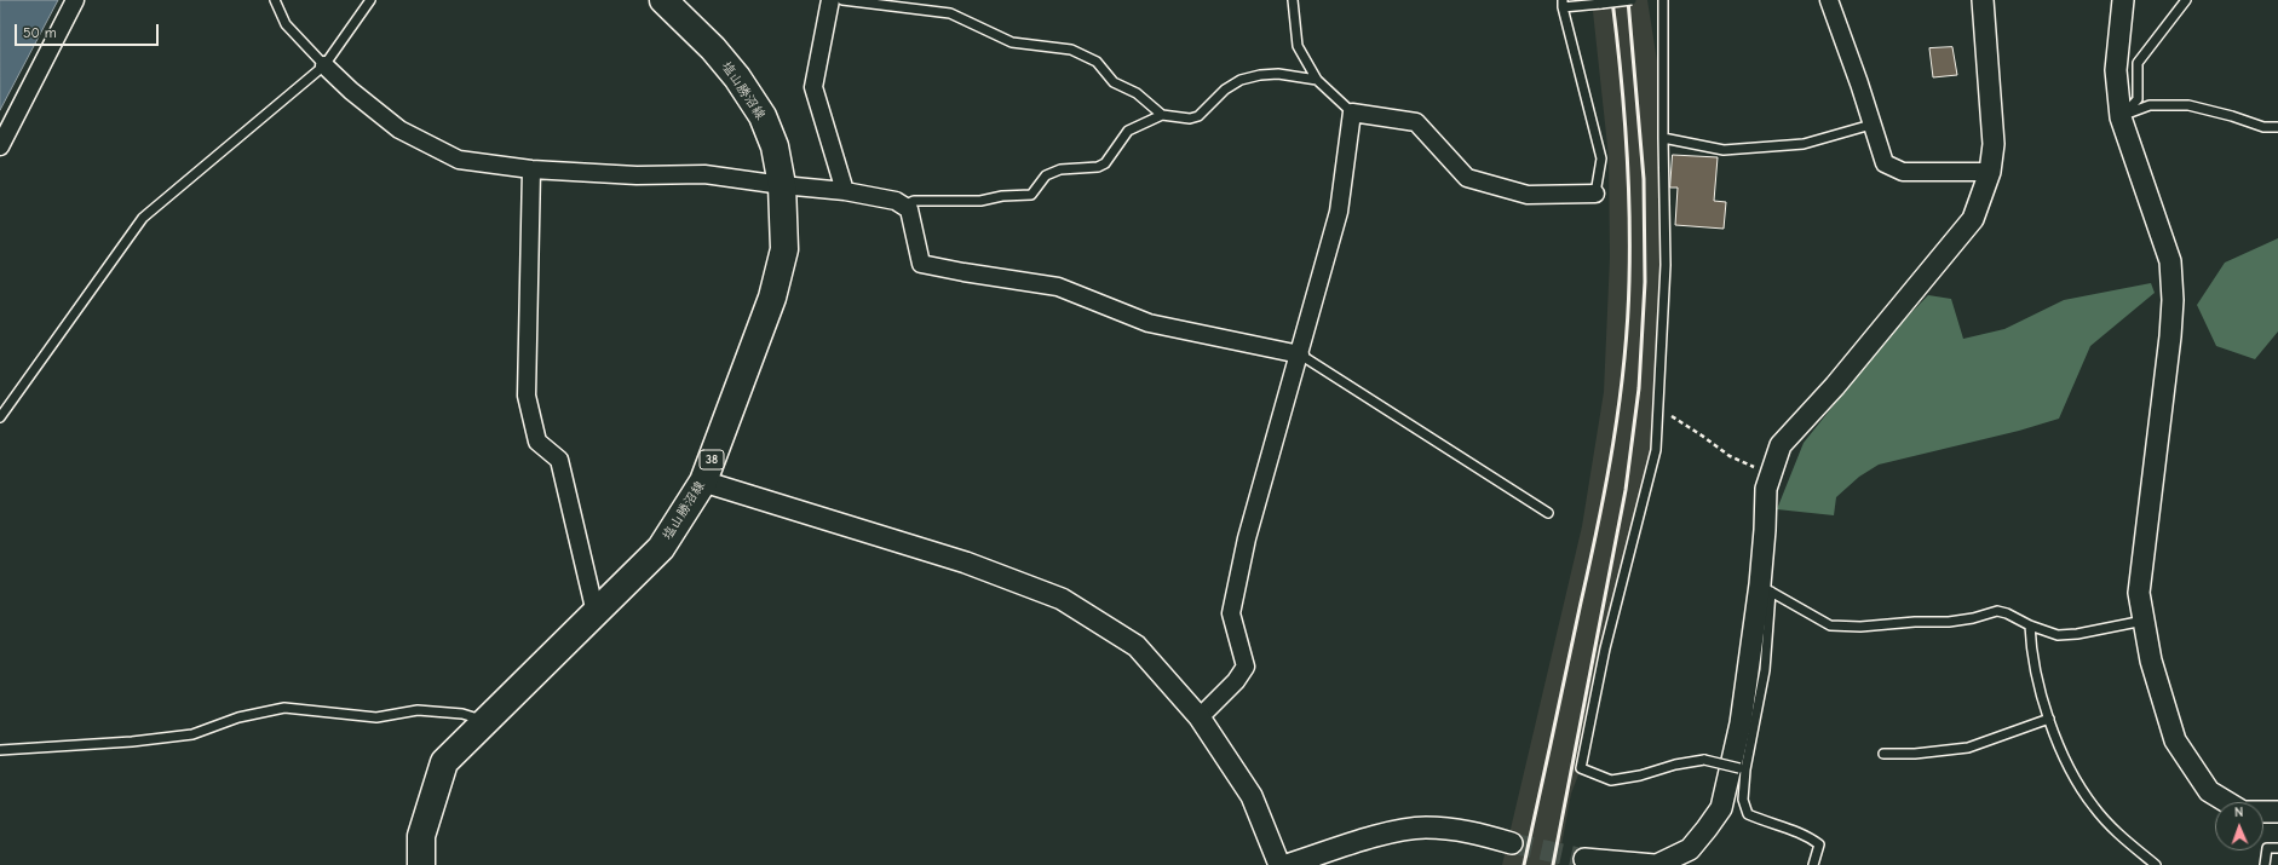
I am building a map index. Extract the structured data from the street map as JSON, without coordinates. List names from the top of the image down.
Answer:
{
  "streets": {
    "main road": ["塩山勝沼線", "38"]
  },
  "scale_bar": "50 m",
  "north": "top"
}
